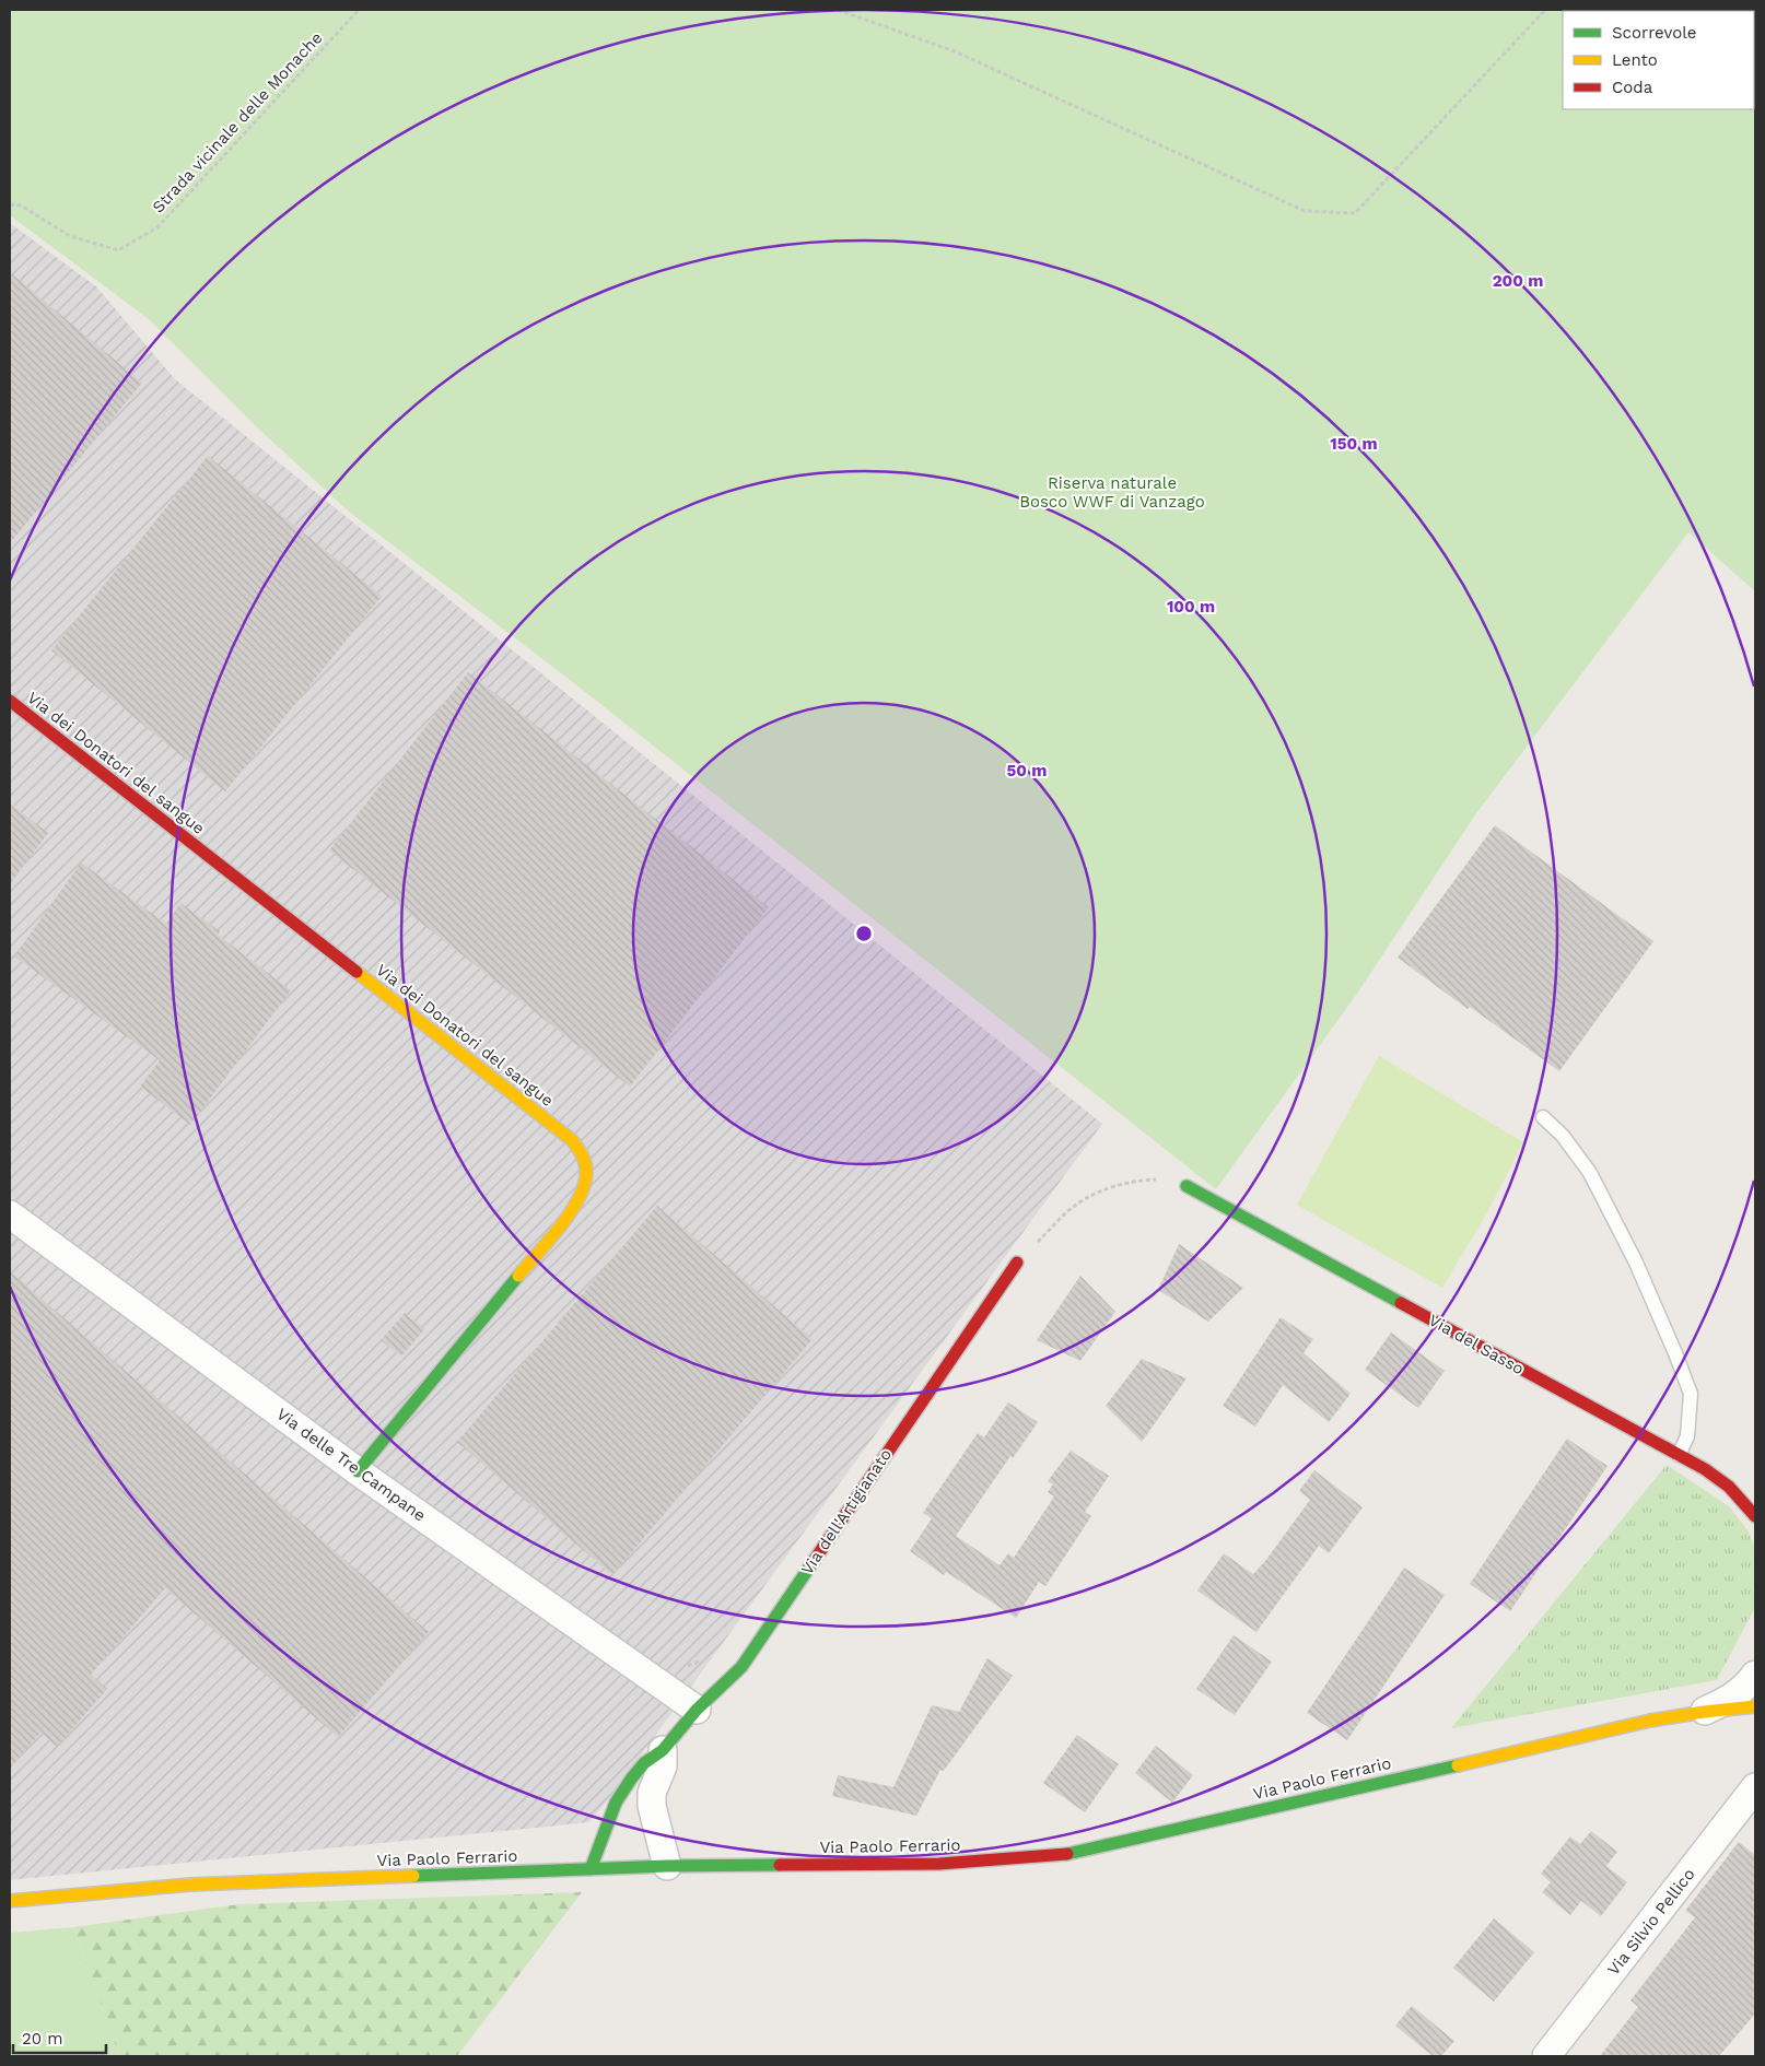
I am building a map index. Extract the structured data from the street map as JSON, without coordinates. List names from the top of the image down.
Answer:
{
  "streets": {
    "street": [
      "Via dei Donatori del sangue",
      "Via del Sasso",
      "Via delle Tre Campane",
      "Via dell'Artigianato",
      "Via Paolo Ferrario",
      "Via Silvio Pellico"
    ],
    "path": ["Strada vicinale delle Monache"]
  },
  "crossings": [
    ["Via dei Donatori del sangue", "Via delle Tre Campane"],
    ["Via delle Tre Campane", "Via dell'Artigianato"],
    ["Via dell'Artigianato", "Via Paolo Ferrario"]
  ],
  "parks": ["Riserva naturale Bosco WWF di Vanzago"],
  "legend": ["Scorrevole", "Lento", "Coda"],
  "scale_bar": "20 m",
  "rings": [
    "200 m",
    "150 m",
    "100 m",
    "50 m"
  ]
}
